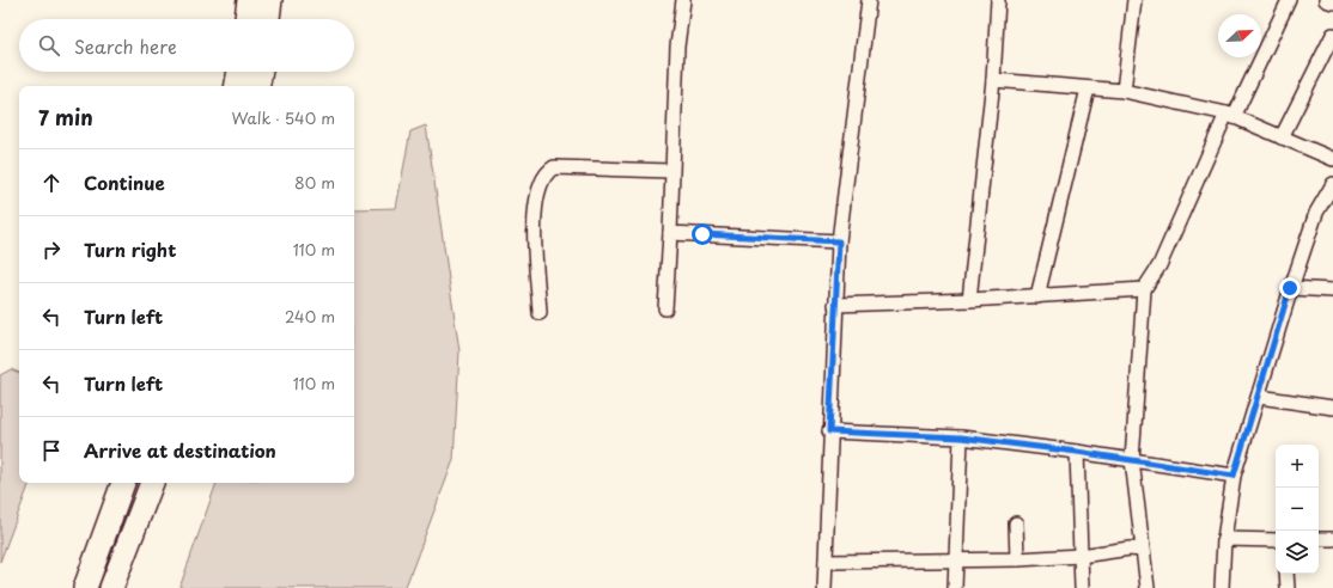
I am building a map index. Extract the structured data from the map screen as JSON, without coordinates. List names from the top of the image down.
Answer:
{
  "north": "top right",
  "page": {
    "search": "Search here",
    "heading": ["7 min", "Walk · 540 m"],
    "list": [
      ["Continue", "80 m"],
      ["Turn right", "110 m"],
      ["Turn left", "240 m"],
      ["Turn left", "110 m"],
      "Arrive at destination"
    ],
    "map_buttons": ["+", "−"]
  }
}
